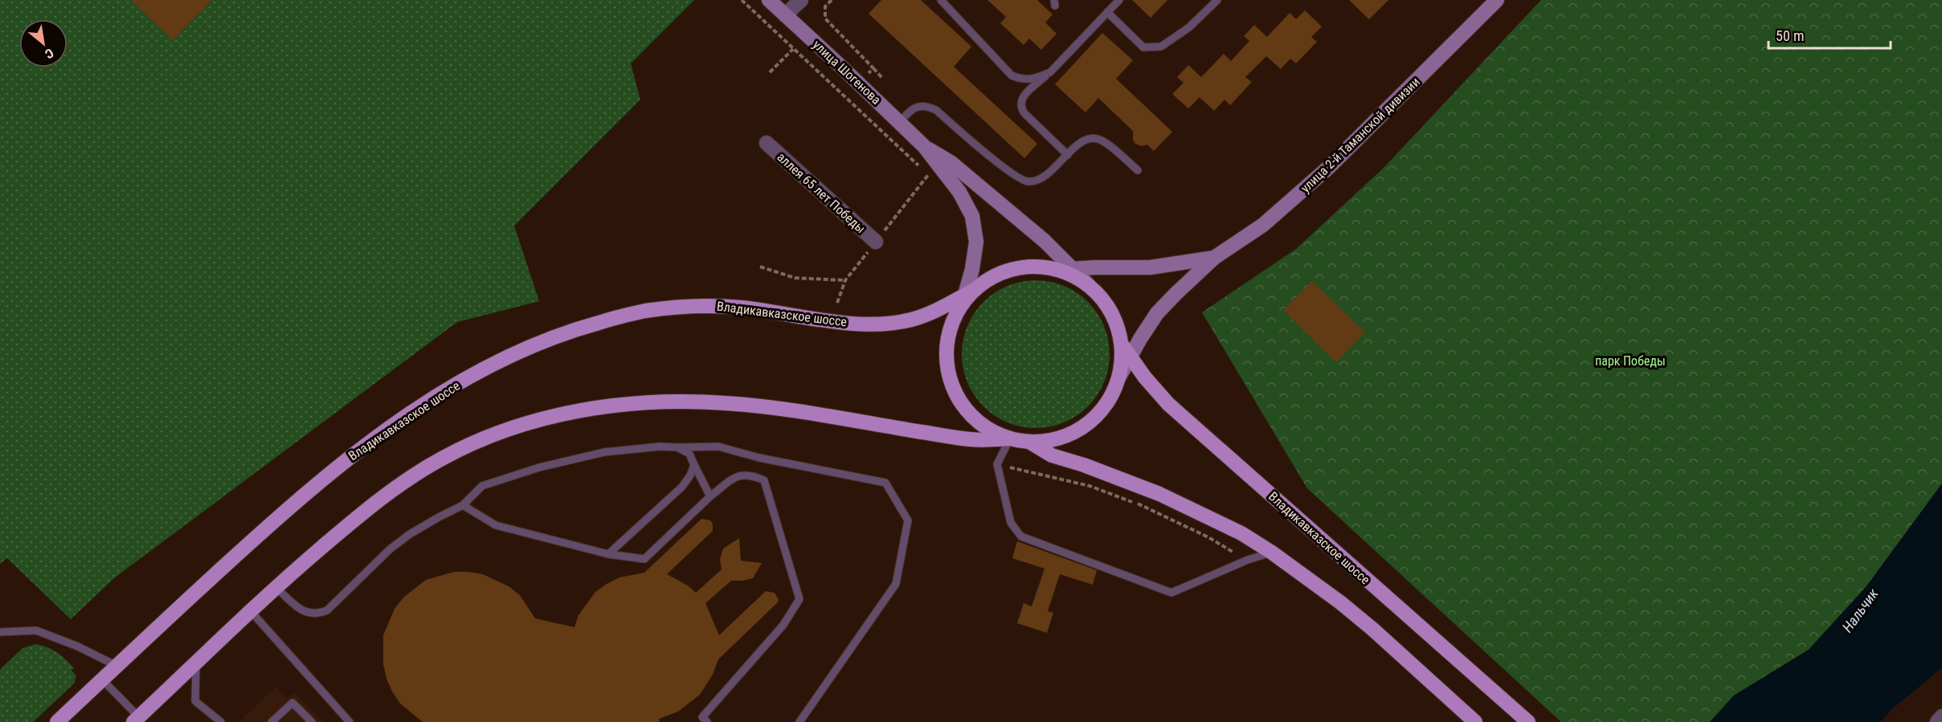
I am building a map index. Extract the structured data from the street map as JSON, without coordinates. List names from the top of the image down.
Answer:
{
  "streets": {
    "main road": ["улица Шогенова", "улица 2-й Таманской дивизии", "Владикавказское шоссе"],
    "street": ["аллея 65 лет Победы"]
  },
  "crossings": [
    ["улица 2-й Таманской дивизии", "Владикавказское шоссе"]
  ],
  "water": ["Нальчик"],
  "parks": ["парк Победы"],
  "scale_bar": "50 m",
  "north": "bottom right"
}
